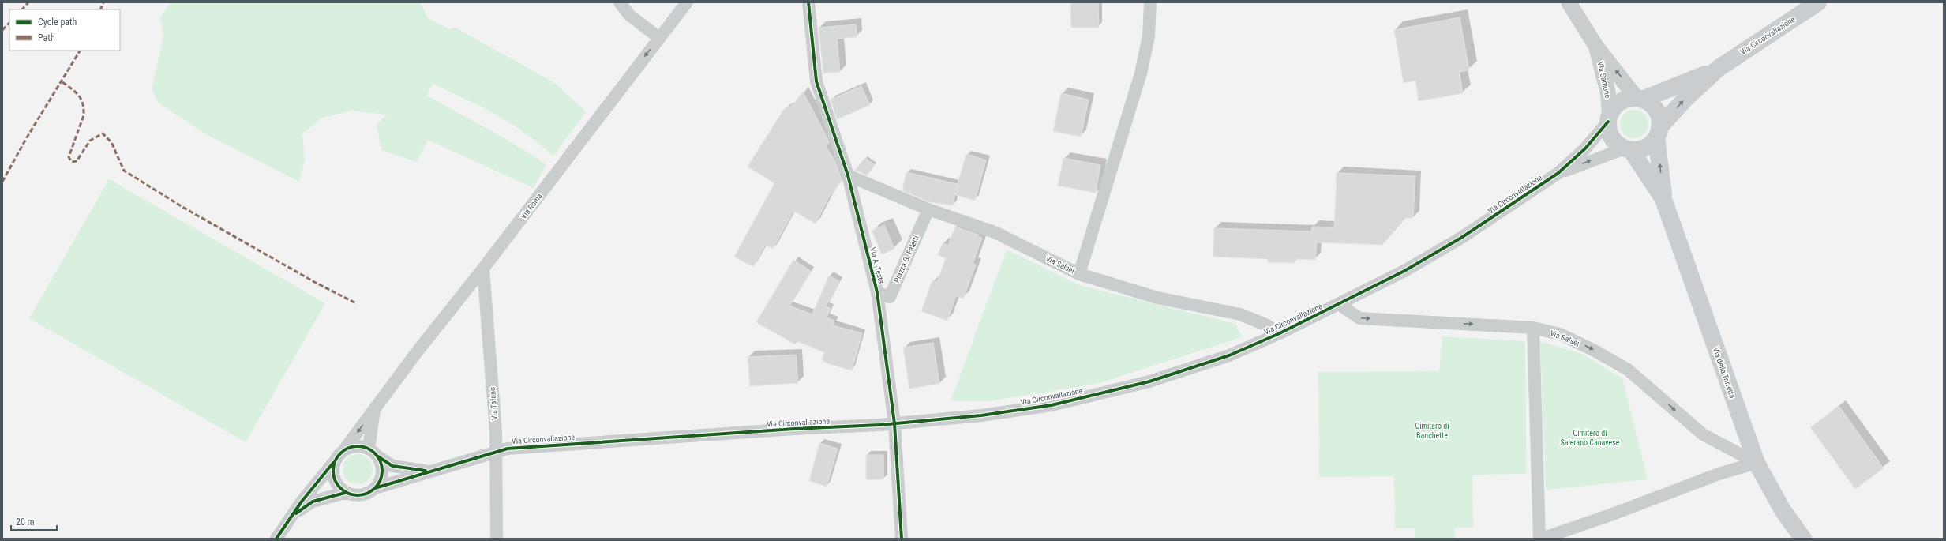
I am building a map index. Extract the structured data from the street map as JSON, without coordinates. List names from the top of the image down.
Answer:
{
  "streets": {
    "main road": ["Via Circonvallazione", "Via della Torretta"],
    "street": [
      "Via Samone",
      "Via Roma",
      "Piazza G. Faletti",
      "Via Salsei",
      "Via A. Testa",
      "Via Tafano"
    ]
  },
  "crossings": [
    ["Via Circonvallazione", "Via Samone"],
    ["Via Circonvallazione", "Via Roma"],
    ["Via Circonvallazione", "Via Salsei"],
    ["Via Circonvallazione", "Via A. Testa"],
    ["Via Circonvallazione", "Via Tafano"],
    ["Via Roma", "Via Tafano"],
    ["Piazza G. Faletti", "Via Salsei"],
    ["Piazza G. Faletti", "Via A. Testa"],
    ["Via Salsei", "Via A. Testa"],
    ["Via Salsei", "Via della Torretta"]
  ],
  "one_way": ["Via Samone", "Via Roma", "Via Salsei"],
  "parks": ["Cimitero di Banchette", "Cimitero di Salerano Canavese"],
  "legend": ["Cycle path", "Path"],
  "scale_bar": "20 m"
}
